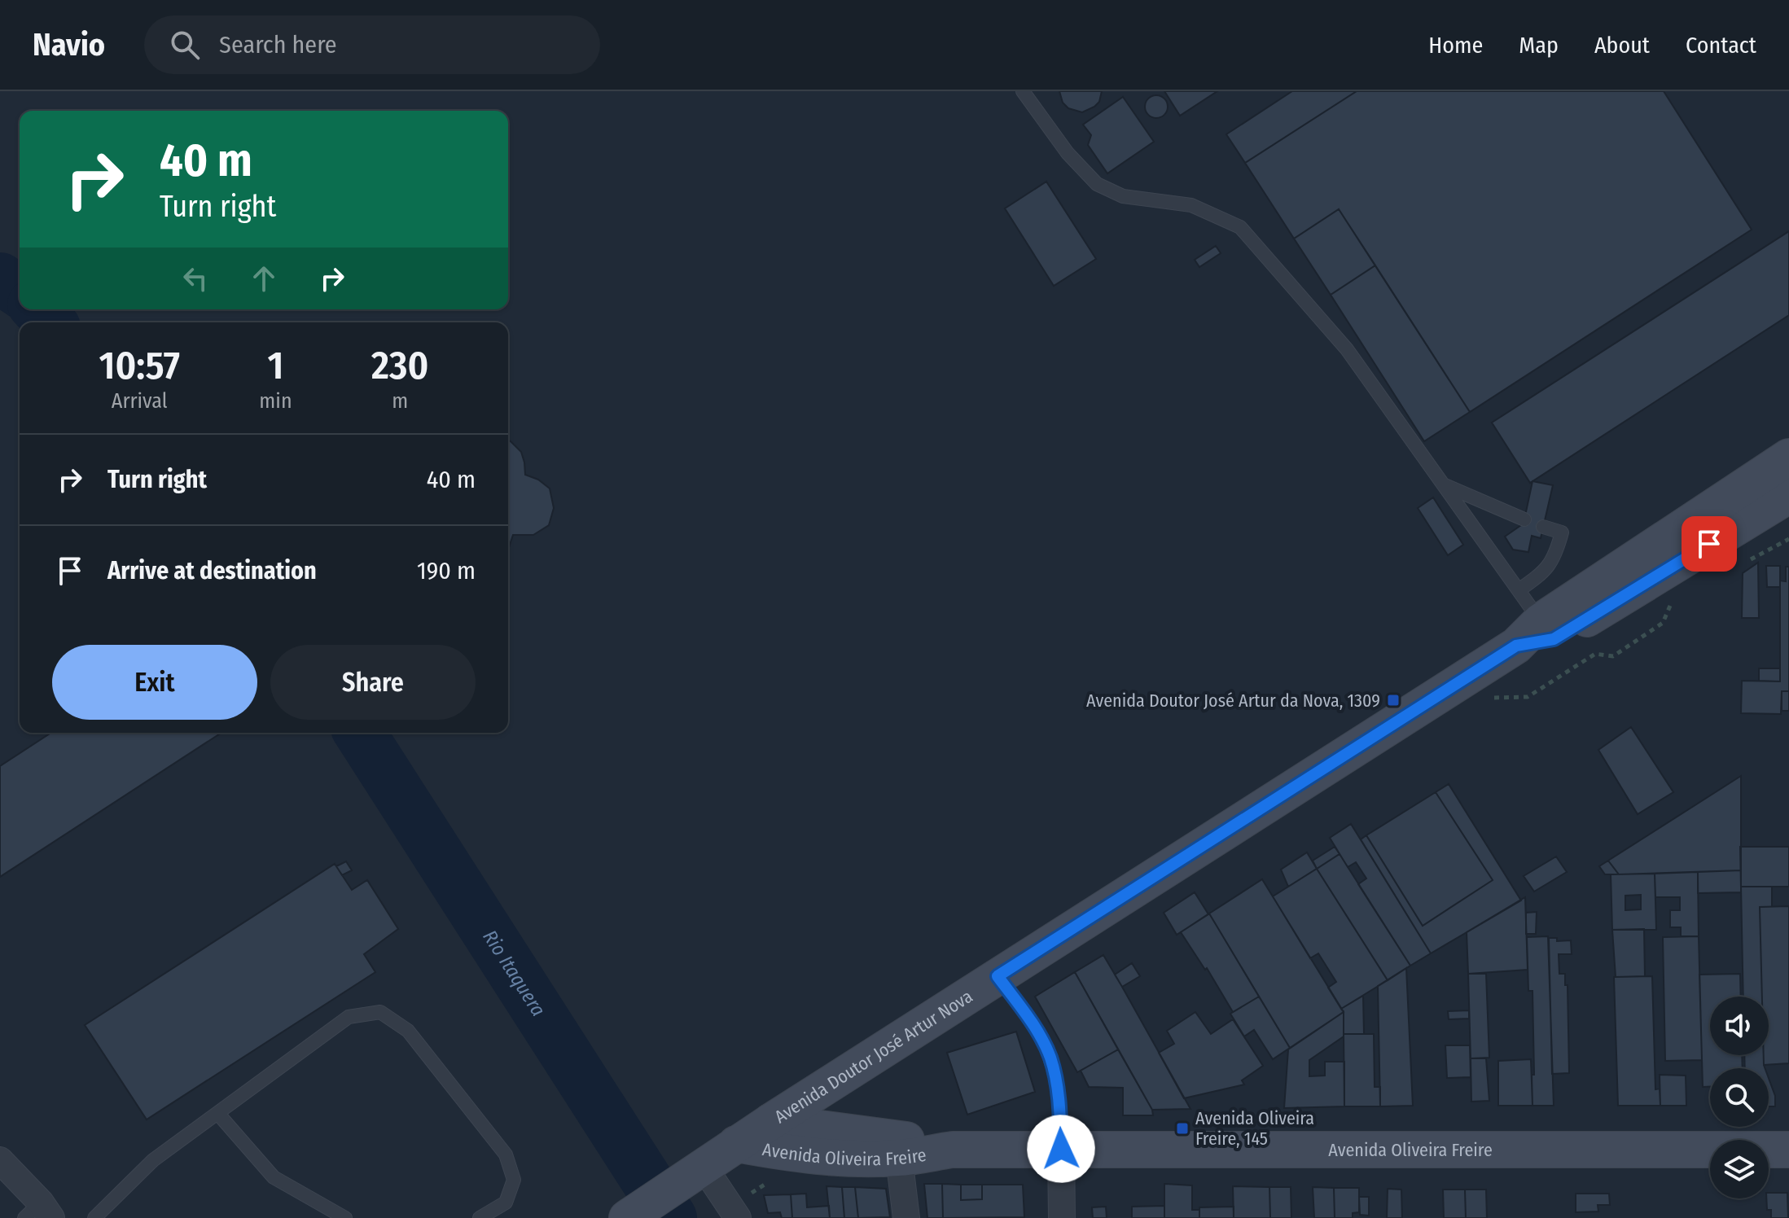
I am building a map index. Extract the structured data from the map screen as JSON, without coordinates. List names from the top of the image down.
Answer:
{
  "streets": {
    "main road": ["Avenida Doutor José Artur Nova", "Avenida Oliveira Freire"]
  },
  "crossings": [
    ["Avenida Doutor José Artur Nova", "Avenida Oliveira Freire"]
  ],
  "water": ["Rio Itaquera"],
  "places": {
    "transit": ["Avenida Doutor José Artur da Nova, 1309", "Avenida Oliveira Freire, 145"]
  },
  "page": {
    "header": "Navio",
    "search": "Search here",
    "nav": [
      "Home",
      "Map",
      "About",
      "Contact"
    ],
    "turn": ["40 m", "Turn right"],
    "eta": [
      "10:57",
      "Arrival",
      "1",
      "min",
      "230",
      "m"
    ],
    "list": [
      {
        "name": "Turn right",
        "value": "40 m"
      },
      {
        "name": "Arrive at destination",
        "value": "190 m"
      }
    ],
    "buttons": ["Exit", "Share"]
  }
}
